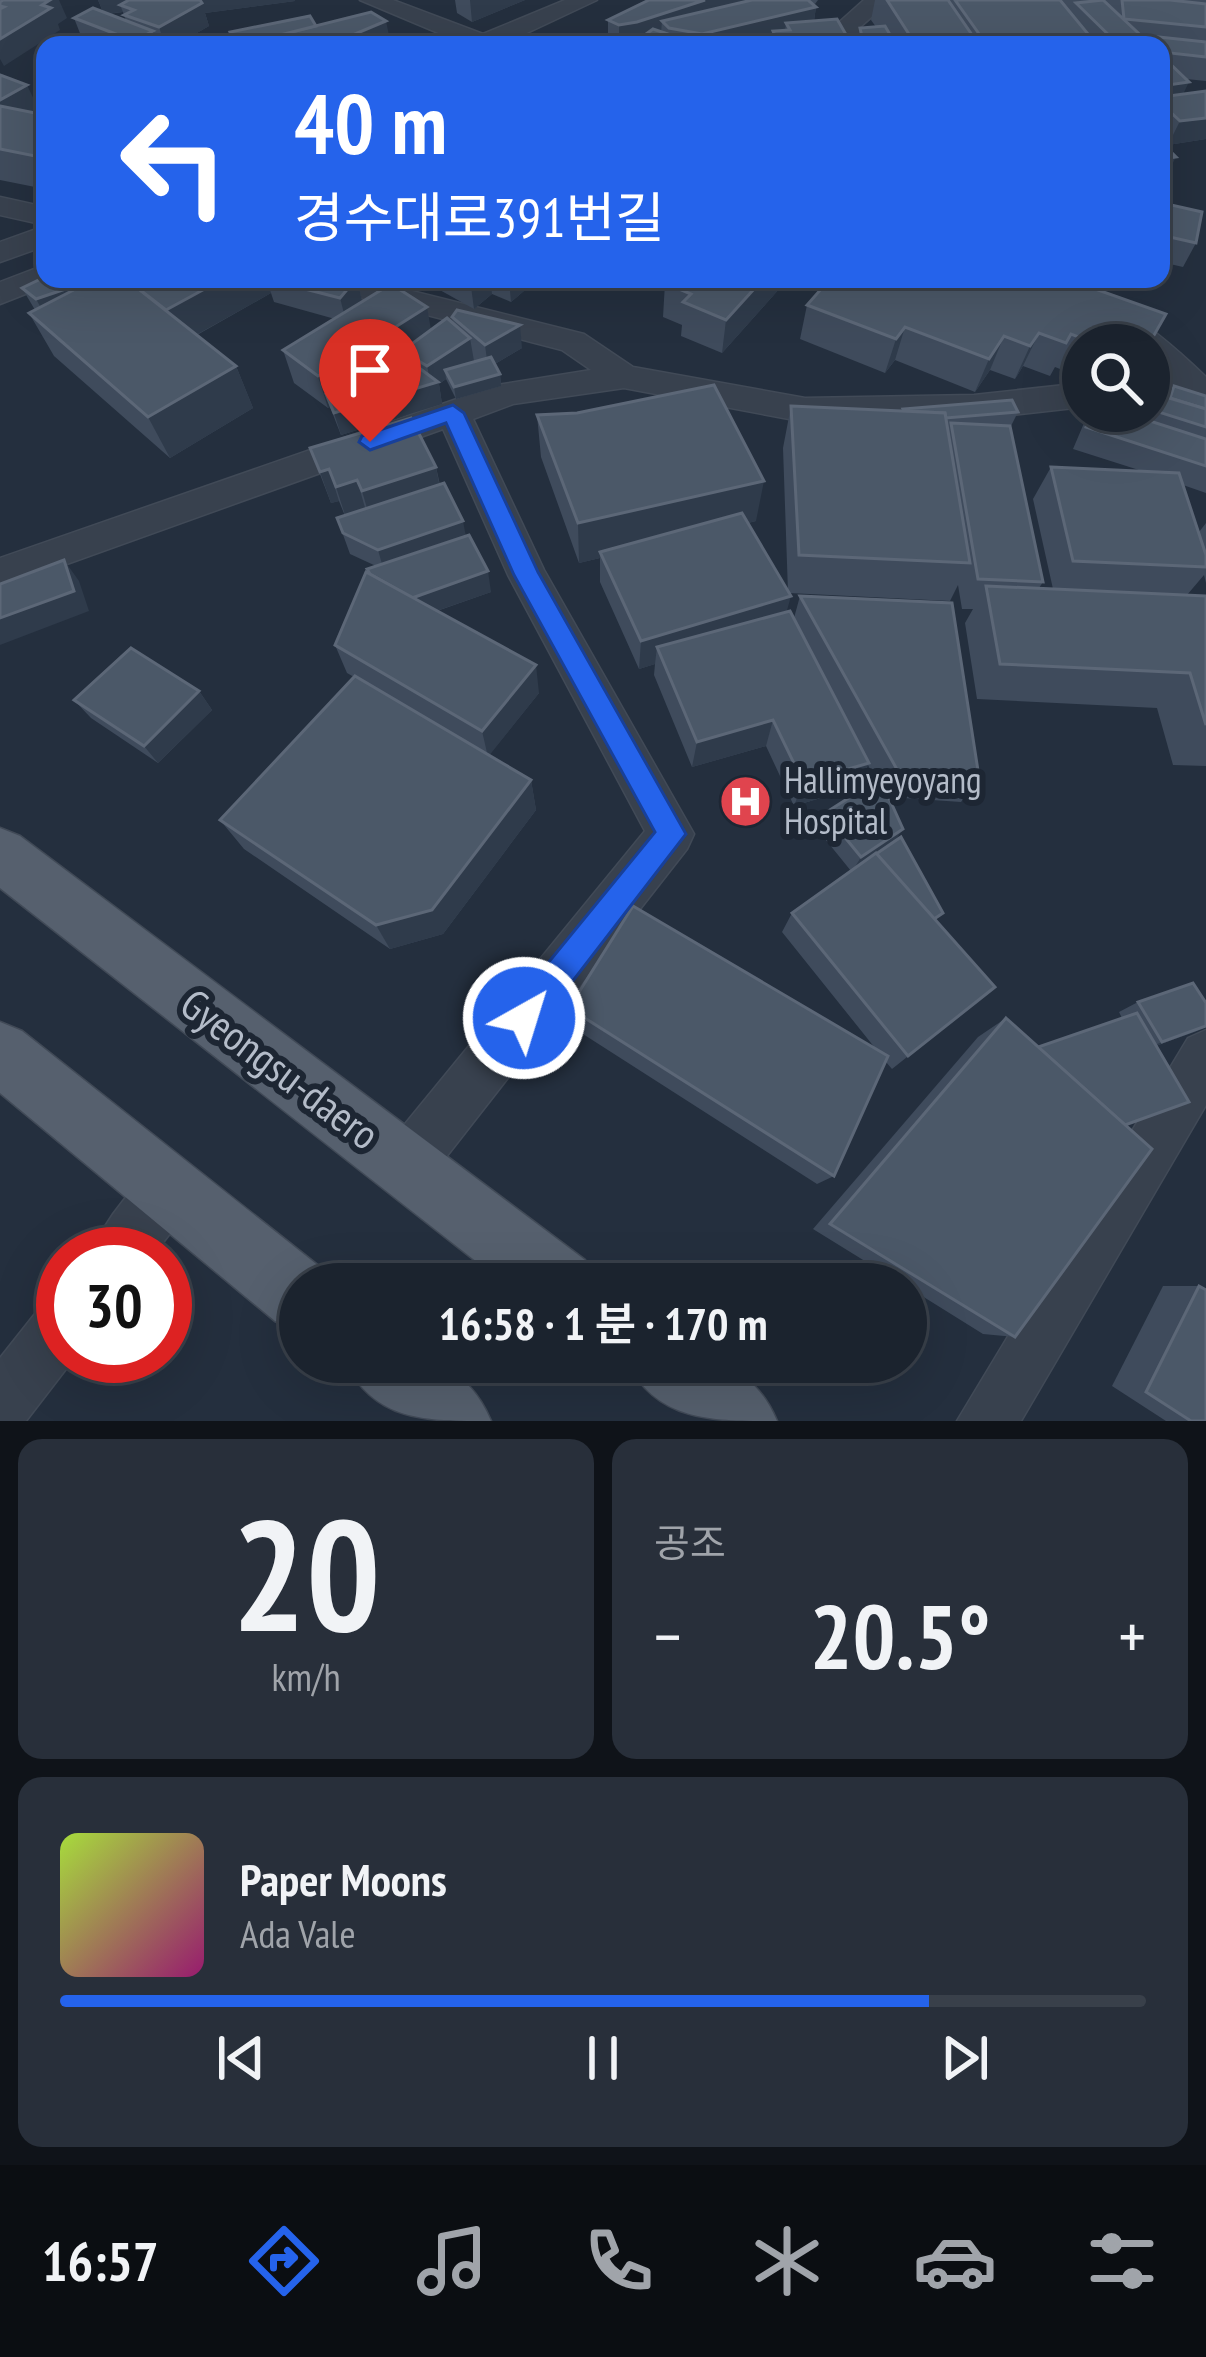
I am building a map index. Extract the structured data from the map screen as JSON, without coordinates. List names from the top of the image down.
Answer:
{
  "streets": {
    "main road": ["Gyeongsu-daero"]
  },
  "places": {
    "hospital": ["Hallimyeyoyang Hospital"]
  },
  "page": {
    "turn": ["40 m", "경수대로391번길"],
    "limit": "30",
    "trip": "16:58 · 1 분 · 170 m",
    "tile": [
      ["20", "km/h"],
      "공조"
    ],
    "heat": ["−", "20.5°", "+"],
    "song": ["Paper Moons", "Ada Vale"],
    "tabs": "16:57"
  }
}
